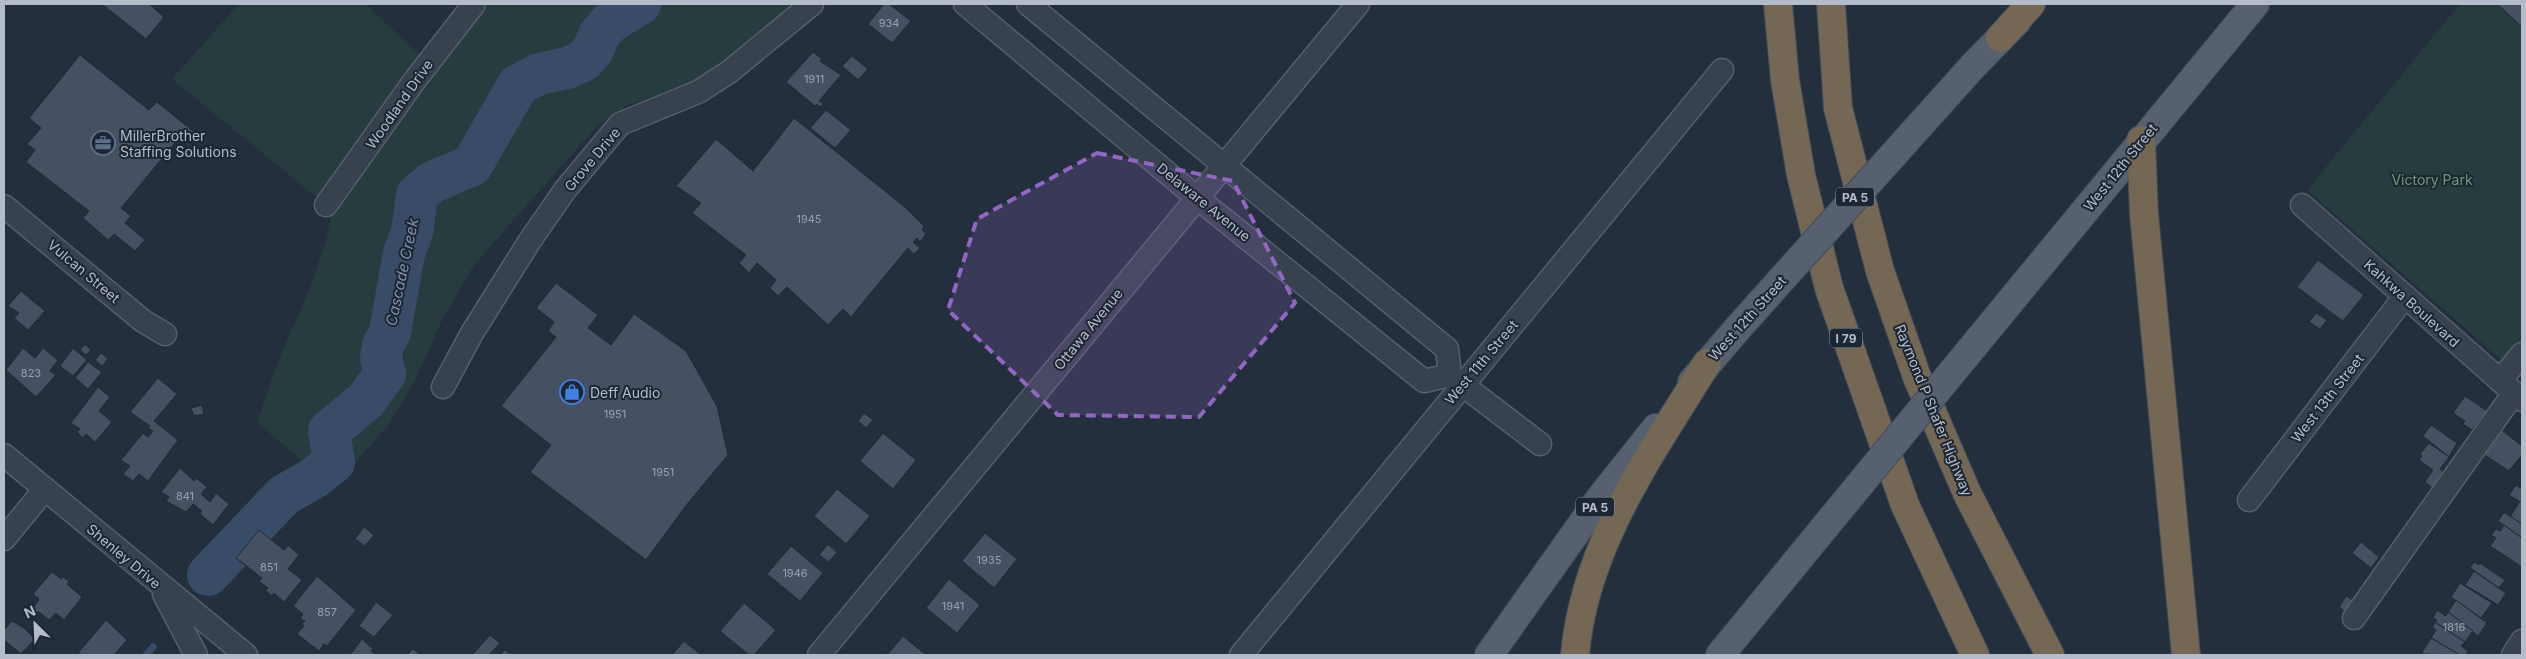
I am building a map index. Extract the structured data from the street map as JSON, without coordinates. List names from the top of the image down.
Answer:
{
  "streets": {
    "highway": ["I 79", "Raymond P Shafer Highway"],
    "main road": ["West 12th Street", "PA 5"],
    "street": [
      "Woodland Drive",
      "Grove Drive",
      "Delaware Avenue",
      "Vulcan Street",
      "Kahkwa Boulevard",
      "Ottawa Avenue",
      "West 11th Street",
      "West 13th Street",
      "Shenley Drive"
    ]
  },
  "crossings": [
    ["Delaware Avenue", "Ottawa Avenue"],
    ["Delaware Avenue", "West 11th Street"],
    ["Kahkwa Boulevard", "West 13th Street"]
  ],
  "water": ["Cascade Creek"],
  "parks": ["Victory Park"],
  "places": {
    "office": ["MillerBrother Staffing Solutions"],
    "shop": ["Deff Audio"]
  },
  "house_numbers": [
    "934",
    "1911",
    "1945",
    "823",
    "1951",
    "1951",
    "841",
    "1935",
    "851",
    "1946",
    "1941",
    "857",
    "1816"
  ],
  "north": "top left"
}
